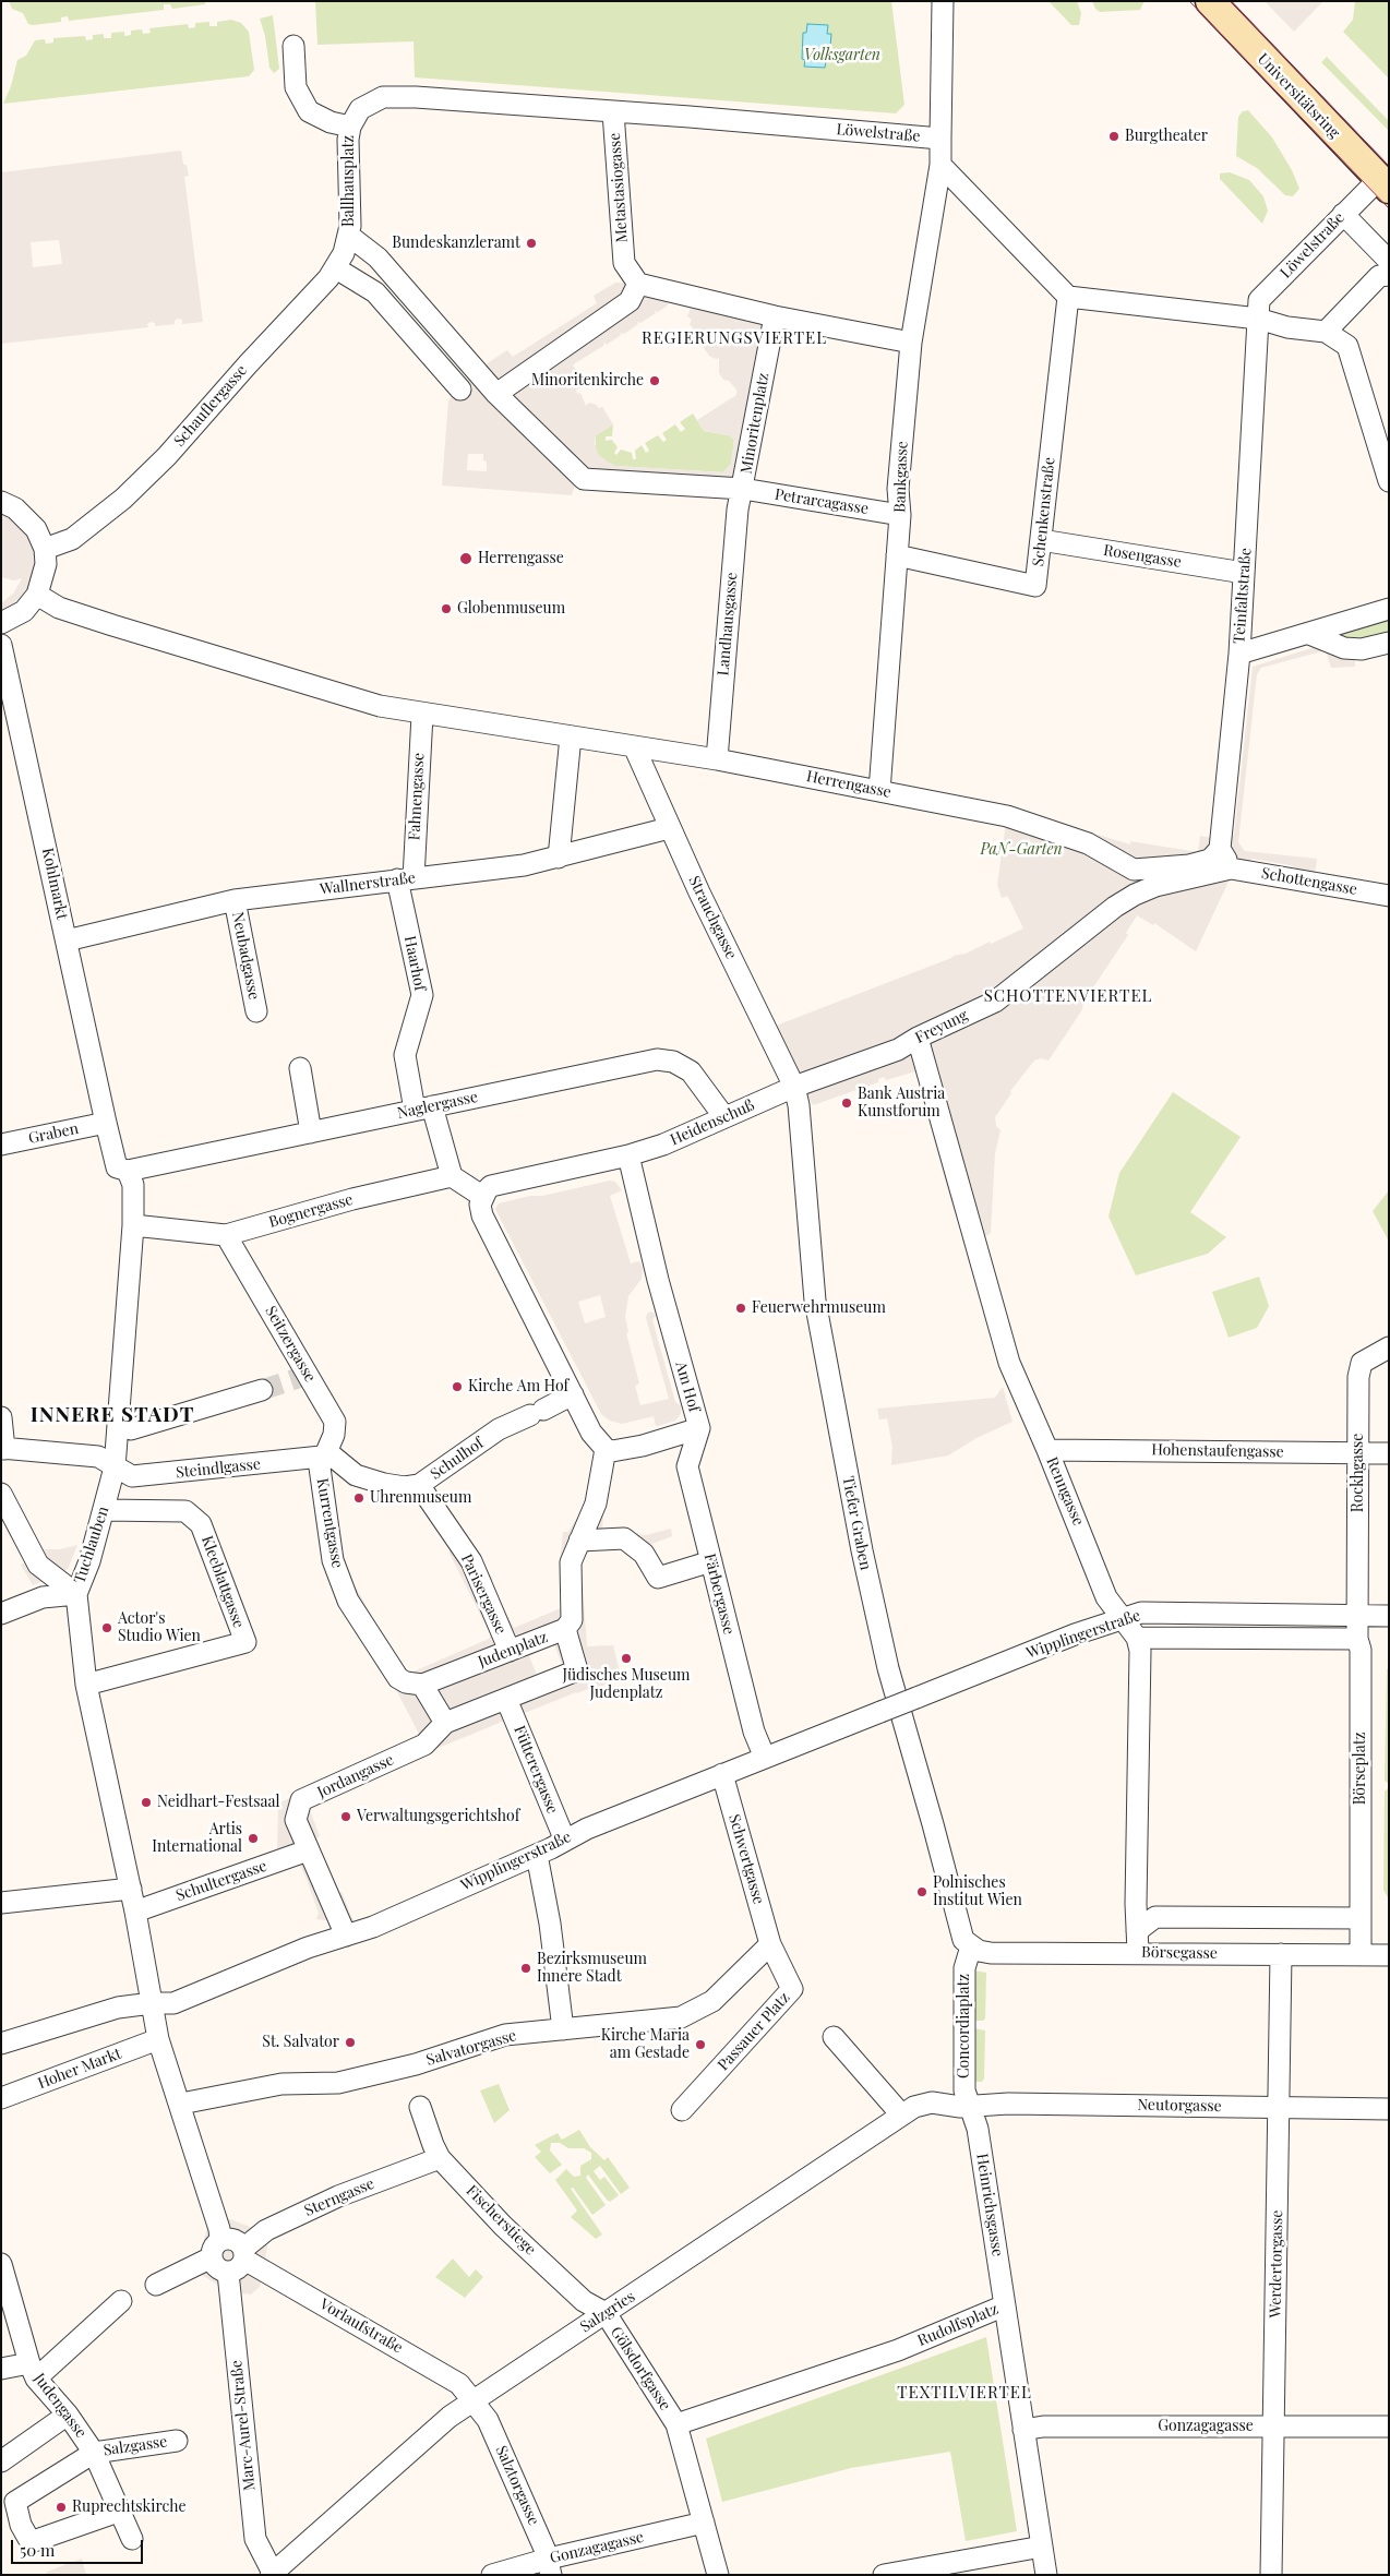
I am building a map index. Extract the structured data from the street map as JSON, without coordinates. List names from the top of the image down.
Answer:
{
  "streets": {
    "main road": ["Universitätsring"],
    "street": [
      "Löwelstraße",
      "Ballhausplatz",
      "Metastasiogasse",
      "Schauflergasse",
      "Minoritenplatz",
      "Bankgasse",
      "Petrarcagasse",
      "Schenkenstraße",
      "Rosengasse",
      "Teinfaltstraße",
      "Landhausgasse",
      "Herrengasse",
      "Fahnengasse",
      "Schottengasse",
      "Kohlmarkt",
      "Wallnerstraße",
      "Strauchgasse",
      "Neubadgasse",
      "Haarhof",
      "Freyung",
      "Naglergasse",
      "Heidenschuß",
      "Graben",
      "Bognergasse",
      "Seitzergasse",
      "Am Hof",
      "Hohenstaufengasse",
      "Schulhof",
      "Steindlgasse",
      "Rockhgasse",
      "Renngasse",
      "Kurrentgasse",
      "Tiefer Graben",
      "Tuchlauben",
      "Kleeblattgasse",
      "Parisergasse",
      "Färbergasse",
      "Wipplingerstraße",
      "Judenplatz",
      "Börseplatz",
      "Fütterergasse",
      "Jordangasse",
      "Schwertgasse",
      "Schultergasse",
      "Börsegasse",
      "Concordiaplatz",
      "Passauer Platz",
      "Salvatorgasse",
      "Hoher Markt",
      "Neutorgasse",
      "Sterngasse",
      "Heinrichsgasse",
      "Fischerstiege",
      "Werdertorgasse",
      "Salzgries",
      "Rudolfsplatz",
      "Vorlaufstraße",
      "Gölsdorfgasse",
      "Judengasse",
      "Marc-Aurel-Straße",
      "Gonzagagasse",
      "Salzgasse",
      "Salztorgasse"
    ]
  },
  "crossings": [
    ["Universitätsring", "Löwelstraße"],
    ["Löwelstraße", "Ballhausplatz"],
    ["Löwelstraße", "Metastasiogasse"],
    ["Löwelstraße", "Bankgasse"],
    ["Löwelstraße", "Teinfaltstraße"],
    ["Ballhausplatz", "Schauflergasse"],
    ["Ballhausplatz", "Minoritenplatz"],
    ["Schauflergasse", "Minoritenplatz"],
    ["Minoritenplatz", "Petrarcagasse"],
    ["Minoritenplatz", "Landhausgasse"],
    ["Bankgasse", "Petrarcagasse"],
    ["Bankgasse", "Schenkenstraße"],
    ["Bankgasse", "Herrengasse"],
    ["Petrarcagasse", "Landhausgasse"],
    ["Schenkenstraße", "Rosengasse"],
    ["Rosengasse", "Teinfaltstraße"],
    ["Landhausgasse", "Herrengasse"],
    ["Herrengasse", "Fahnengasse"],
    ["Herrengasse", "Strauchgasse"],
    ["Fahnengasse", "Wallnerstraße"],
    ["Fahnengasse", "Haarhof"],
    ["Schottengasse", "Freyung"],
    ["Kohlmarkt", "Wallnerstraße"],
    ["Kohlmarkt", "Graben"],
    ["Kohlmarkt", "Tuchlauben"],
    ["Wallnerstraße", "Strauchgasse"],
    ["Wallnerstraße", "Neubadgasse"],
    ["Wallnerstraße", "Haarhof"],
    ["Strauchgasse", "Freyung"],
    ["Strauchgasse", "Heidenschuß"],
    ["Strauchgasse", "Tiefer Graben"],
    ["Haarhof", "Naglergasse"],
    ["Haarhof", "Bognergasse"],
    ["Freyung", "Heidenschuß"],
    ["Freyung", "Renngasse"],
    ["Freyung", "Tiefer Graben"],
    ["Naglergasse", "Heidenschuß"],
    ["Naglergasse", "Tuchlauben"],
    ["Heidenschuß", "Am Hof"],
    ["Heidenschuß", "Tiefer Graben"],
    ["Graben", "Tuchlauben"],
    ["Bognergasse", "Seitzergasse"],
    ["Bognergasse", "Tuchlauben"],
    ["Seitzergasse", "Schulhof"],
    ["Seitzergasse", "Steindlgasse"],
    ["Seitzergasse", "Kurrentgasse"],
    ["Am Hof", "Färbergasse"],
    ["Hohenstaufengasse", "Rockhgasse"],
    ["Hohenstaufengasse", "Renngasse"],
    ["Schulhof", "Steindlgasse"],
    ["Schulhof", "Kurrentgasse"],
    ["Schulhof", "Parisergasse"],
    ["Steindlgasse", "Kurrentgasse"],
    ["Steindlgasse", "Tuchlauben"],
    ["Rockhgasse", "Wipplingerstraße"],
    ["Rockhgasse", "Börseplatz"],
    ["Renngasse", "Wipplingerstraße"],
    ["Renngasse", "Börsegasse"],
    ["Kurrentgasse", "Judenplatz"],
    ["Tiefer Graben", "Börsegasse"],
    ["Tiefer Graben", "Concordiaplatz"],
    ["Tuchlauben", "Kleeblattgasse"],
    ["Tuchlauben", "Wipplingerstraße"],
    ["Tuchlauben", "Schultergasse"],
    ["Parisergasse", "Judenplatz"],
    ["Färbergasse", "Wipplingerstraße"],
    ["Wipplingerstraße", "Börseplatz"],
    ["Wipplingerstraße", "Fütterergasse"],
    ["Wipplingerstraße", "Jordangasse"],
    ["Wipplingerstraße", "Schwertgasse"],
    ["Judenplatz", "Fütterergasse"],
    ["Judenplatz", "Jordangasse"],
    ["Börseplatz", "Börsegasse"],
    ["Jordangasse", "Schultergasse"],
    ["Schwertgasse", "Passauer Platz"],
    ["Schwertgasse", "Salvatorgasse"],
    ["Börsegasse", "Concordiaplatz"],
    ["Börsegasse", "Werdertorgasse"],
    ["Concordiaplatz", "Neutorgasse"],
    ["Concordiaplatz", "Heinrichsgasse"],
    ["Concordiaplatz", "Salzgries"],
    ["Passauer Platz", "Salvatorgasse"],
    ["Neutorgasse", "Heinrichsgasse"],
    ["Neutorgasse", "Werdertorgasse"],
    ["Neutorgasse", "Salzgries"],
    ["Sterngasse", "Fischerstiege"],
    ["Sterngasse", "Vorlaufstraße"],
    ["Sterngasse", "Marc-Aurel-Straße"],
    ["Heinrichsgasse", "Salzgries"],
    ["Heinrichsgasse", "Rudolfsplatz"],
    ["Fischerstiege", "Salzgries"],
    ["Fischerstiege", "Gölsdorfgasse"],
    ["Werdertorgasse", "Gonzagagasse"],
    ["Salzgries", "Vorlaufstraße"],
    ["Salzgries", "Gölsdorfgasse"],
    ["Salzgries", "Marc-Aurel-Straße"],
    ["Salzgries", "Salztorgasse"],
    ["Rudolfsplatz", "Gölsdorfgasse"],
    ["Rudolfsplatz", "Gonzagagasse"],
    ["Vorlaufstraße", "Marc-Aurel-Straße"],
    ["Vorlaufstraße", "Salztorgasse"],
    ["Judengasse", "Salzgasse"],
    ["Gonzagagasse", "Salztorgasse"]
  ],
  "districts": [
    "REGIERUNGSVIERTEL",
    "SCHOTTENVIERTEL",
    "INNERE STADT",
    "TEXTILVIERTEL"
  ],
  "parks": ["Volksgarten", "PaN-Garten"],
  "places": [
    "Burgtheater",
    "Bundeskanzleramt",
    "Minoritenkirche",
    "Herrengasse",
    "Globenmuseum",
    "Bank Austria Kunstforum",
    "Feuerwehrmuseum",
    "Kirche Am Hof",
    "Uhrenmuseum",
    "Actor's Studio Wien",
    "Jüdisches Museum Judenplatz",
    "Neidhart-Festsaal",
    "Verwaltungsgerichtshof",
    "Artis International",
    "Polnisches Institut Wien",
    "Bezirksmuseum Innere Stadt",
    "St. Salvator",
    "Kirche Maria am Gestade",
    "Ruprechtskirche"
  ],
  "scale_bar": "50 m"
}
